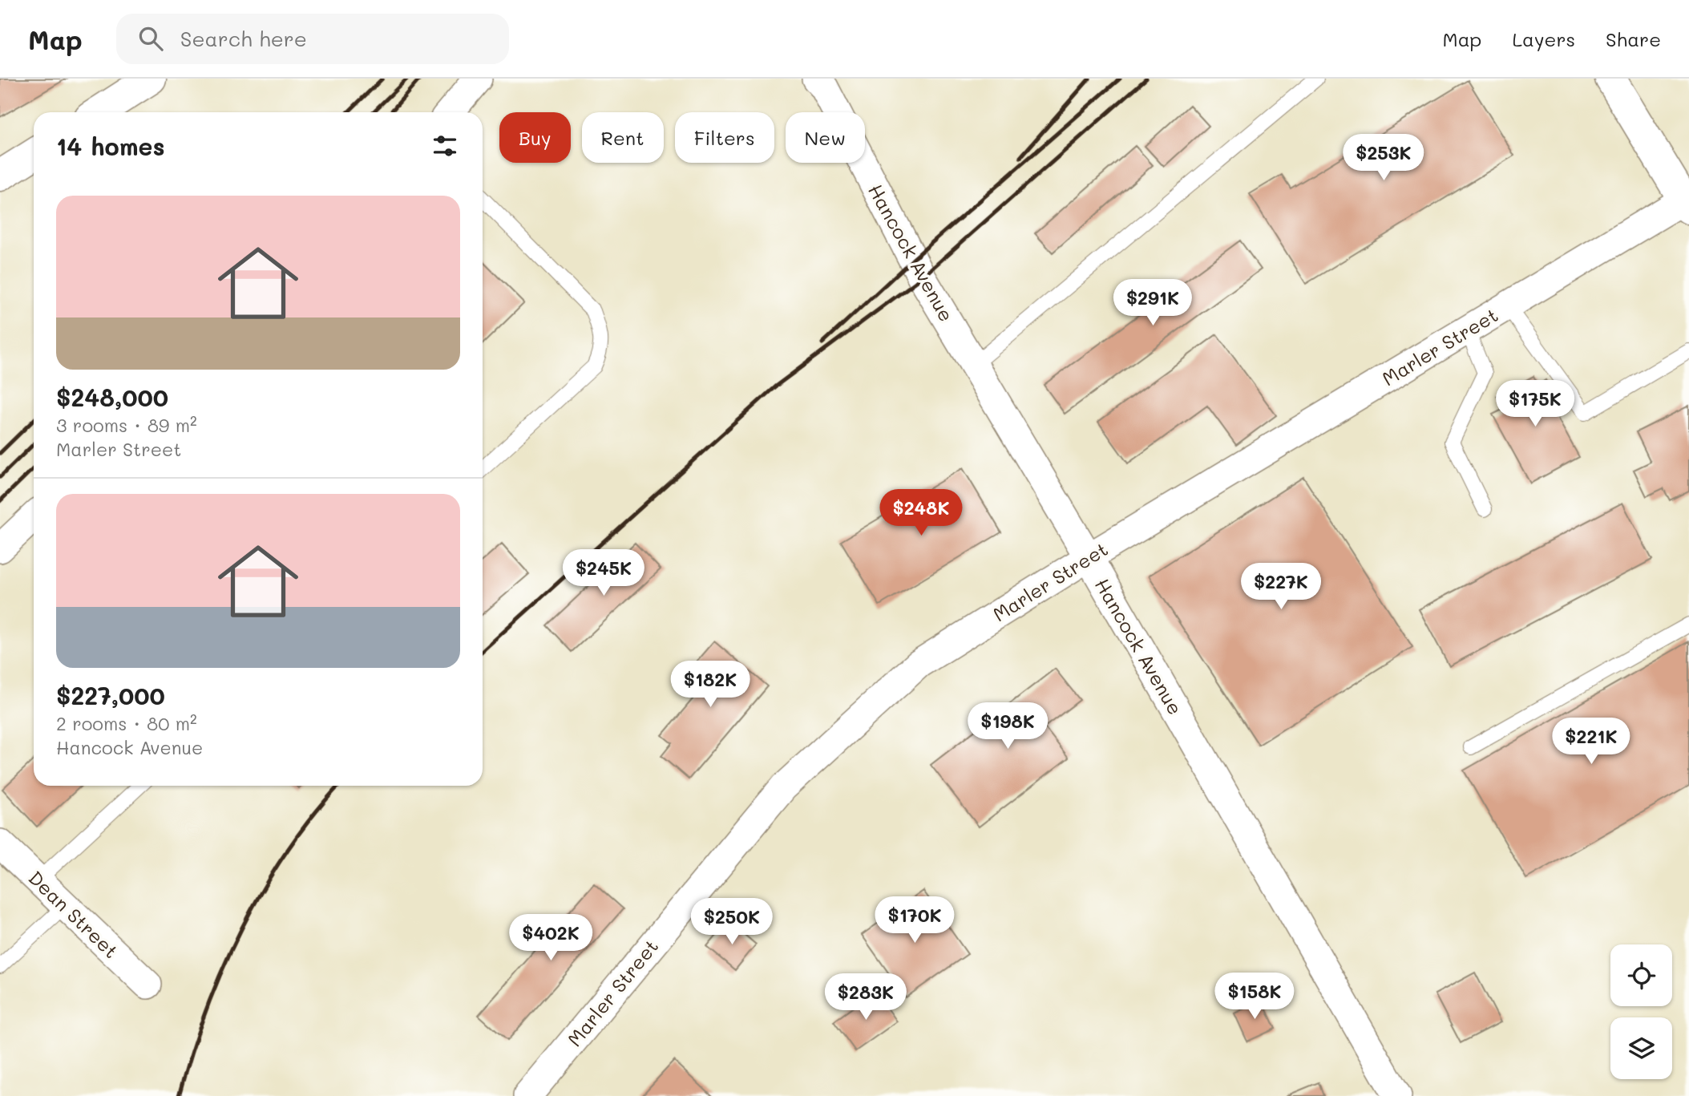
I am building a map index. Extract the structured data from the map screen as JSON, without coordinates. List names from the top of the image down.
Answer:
{
  "streets": {
    "street": ["Hancock Avenue", "Marler Street", "Dean Street"]
  },
  "crossings": [
    ["Hancock Avenue", "Marler Street"]
  ],
  "page": {
    "header": "Map",
    "search": "Search here",
    "nav": ["Map", "Layers", "Share"],
    "chip": [
      "Buy",
      "Rent",
      "Filters",
      "New"
    ],
    "heading": "14 homes",
    "price": [
      "$253K",
      "$291K",
      "$175K",
      "$248K",
      "$245K",
      "$227K",
      "$182K",
      "$198K",
      "$221K",
      "$170K",
      "$250K",
      "$402K",
      "$158K",
      "$283K"
    ],
    "list": [
      {
        "name": "$248,000",
        "note": "3 rooms · 89 m² · Marler Street"
      },
      {
        "name": "$227,000",
        "note": "2 rooms · 80 m² · Hancock Avenue"
      }
    ]
  }
}
